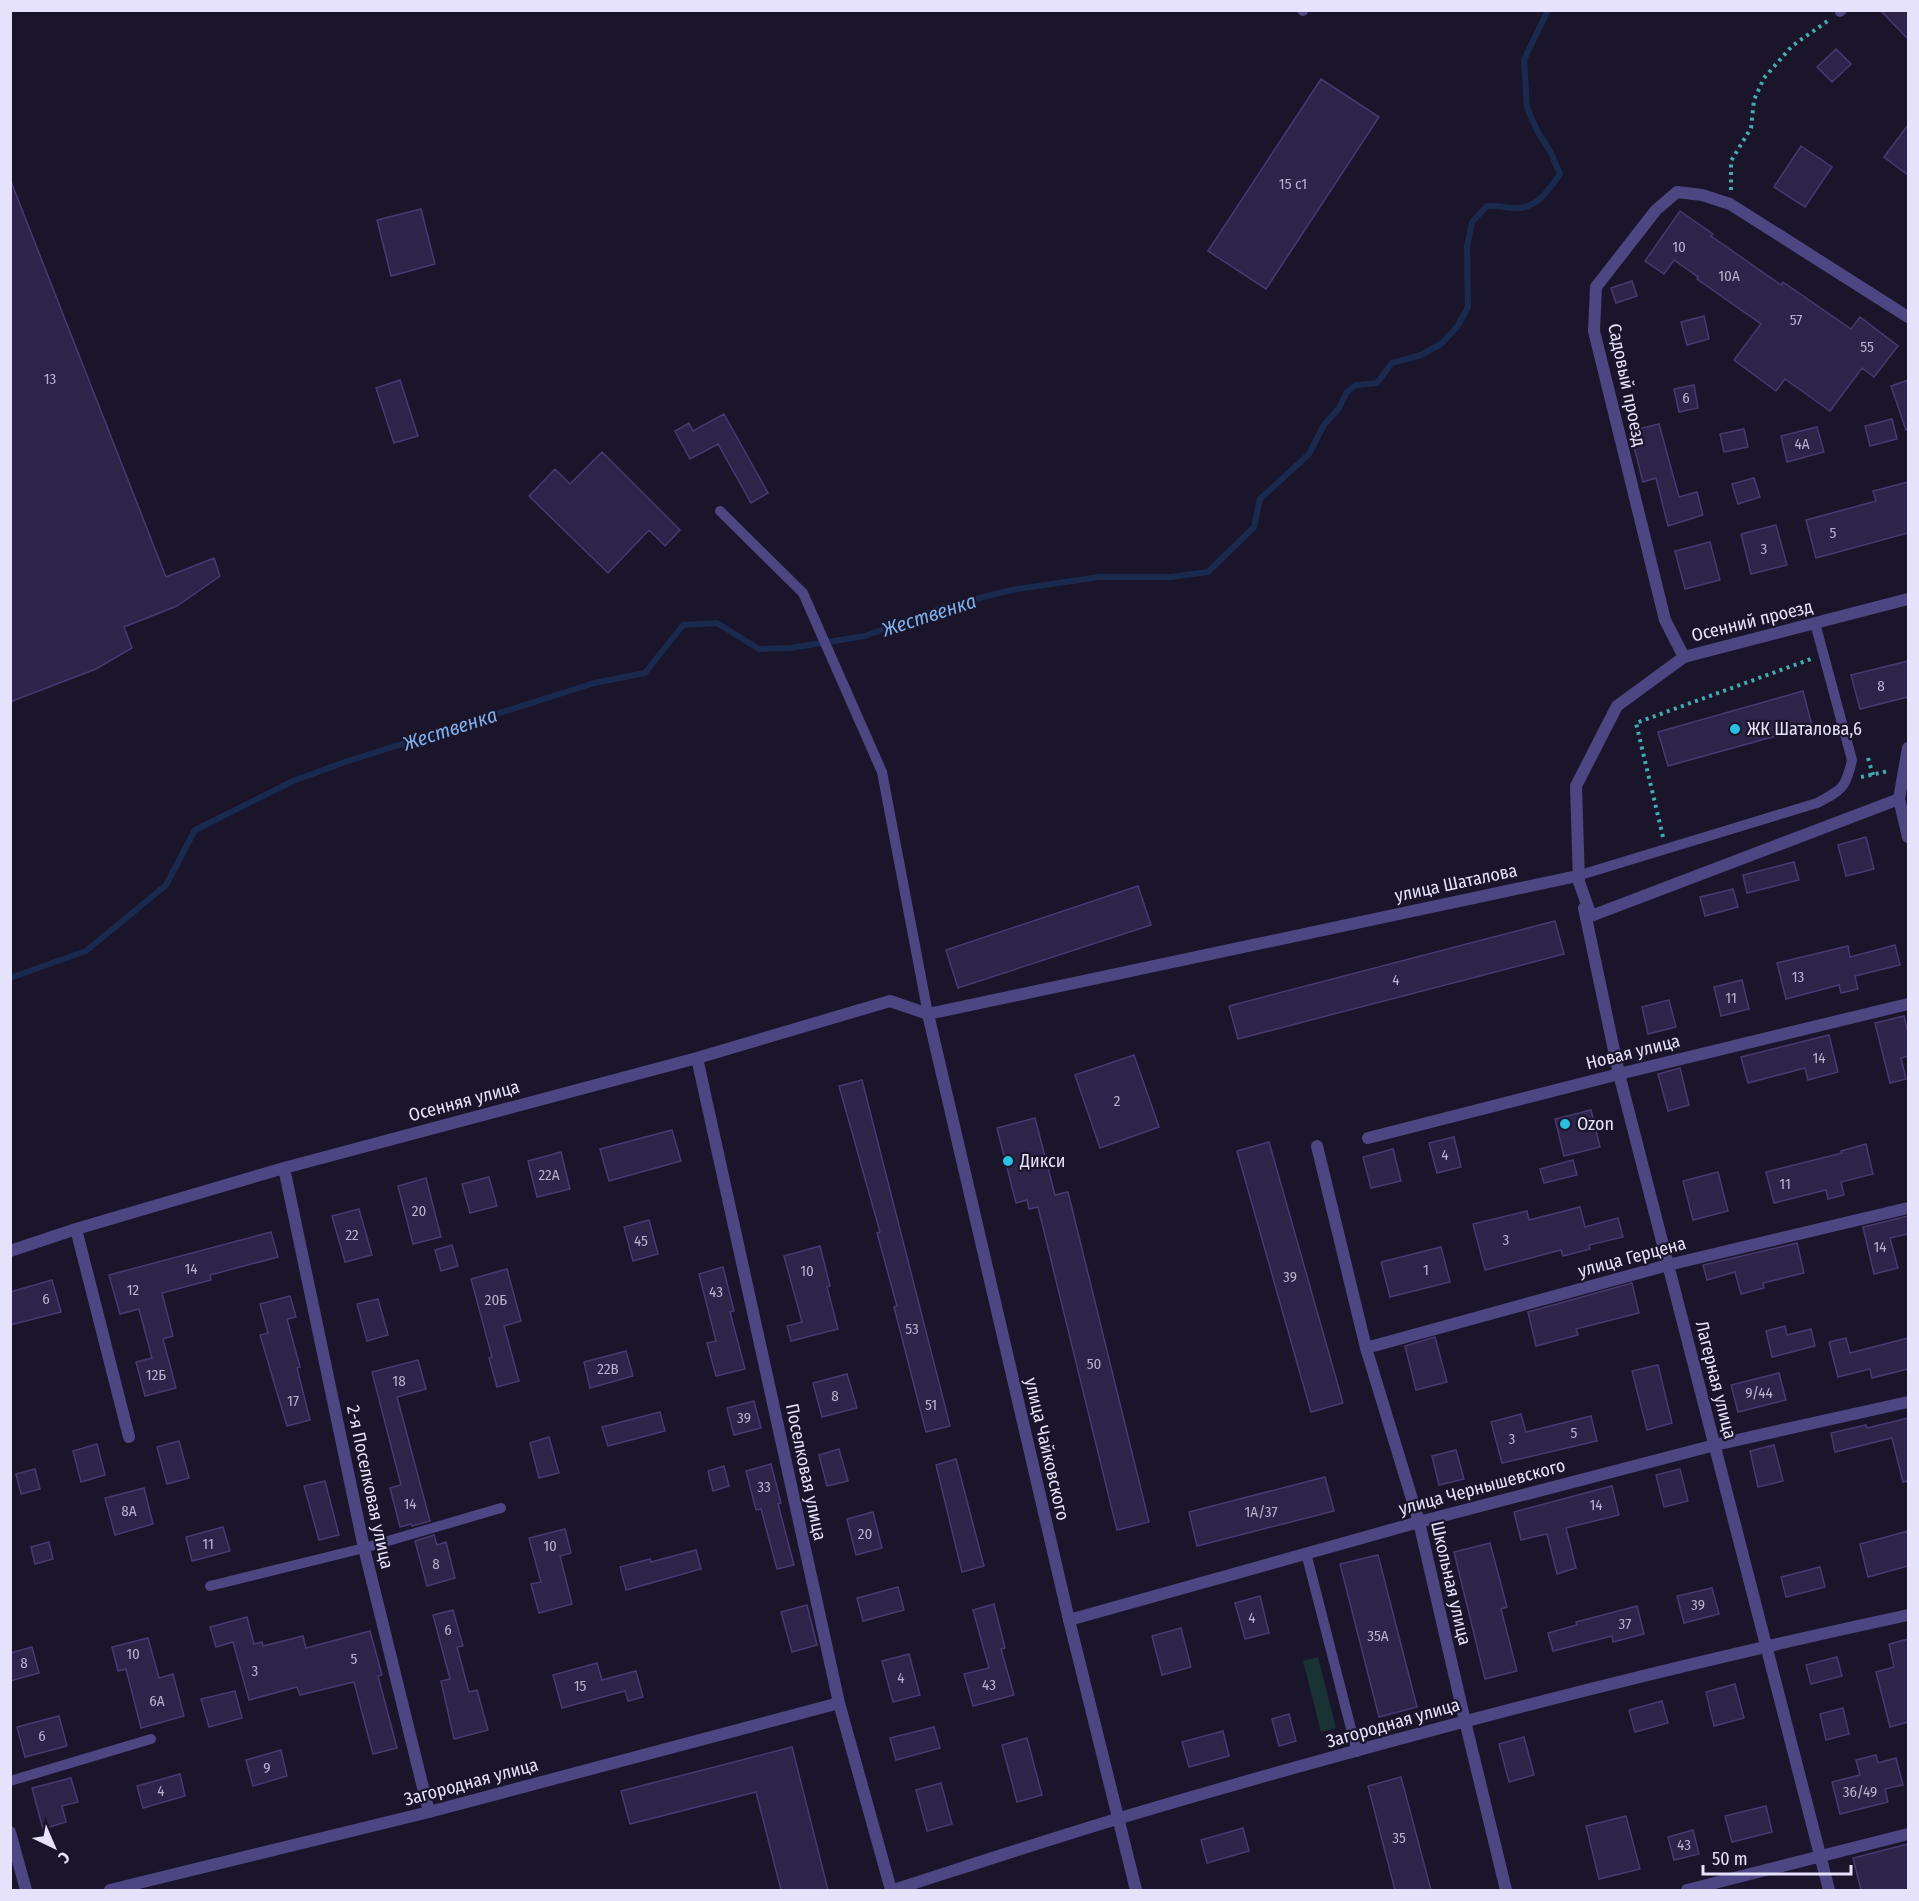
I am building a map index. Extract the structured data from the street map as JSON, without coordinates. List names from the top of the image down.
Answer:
{
  "streets": {
    "street": [
      "Садовый проезд",
      "Осенний проезд",
      "улица Шаталова",
      "Новая улица",
      "Осенняя улица",
      "улица Герцена",
      "Лагерная улица",
      "улица Чайковского",
      "Поселковая улица",
      "2-я Поселковая улица",
      "улица Чернышевского",
      "Школьная улица",
      "Загородная улица"
    ]
  },
  "crossings": [
    ["Садовый проезд", "Осенний проезд"],
    ["Осенний проезд", "улица Шаталова"],
    ["Осенний проезд", "Лагерная улица"],
    ["улица Шаталова", "Осенняя улица"],
    ["улица Шаталова", "Лагерная улица"],
    ["улица Шаталова", "улица Чайковского"],
    ["Новая улица", "Лагерная улица"],
    ["Осенняя улица", "улица Чайковского"],
    ["Осенняя улица", "Поселковая улица"],
    ["Осенняя улица", "2-я Поселковая улица"],
    ["улица Герцена", "Лагерная улица"],
    ["улица Герцена", "Школьная улица"],
    ["Лагерная улица", "улица Чернышевского"],
    ["Лагерная улица", "Загородная улица"],
    ["улица Чайковского", "улица Чернышевского"],
    ["улица Чайковского", "Загородная улица"],
    ["Поселковая улица", "Загородная улица"],
    ["2-я Поселковая улица", "Загородная улица"],
    ["улица Чернышевского", "Школьная улица"],
    ["Школьная улица", "Загородная улица"]
  ],
  "water": ["Жественка"],
  "places": ["ЖК Шаталова,6", "Ozon", "Дикси"],
  "house_numbers": [
    "15 с1",
    "10",
    "10А",
    "57",
    "55",
    "13",
    "6",
    "4А",
    "5",
    "3",
    "8",
    "13",
    "4",
    "11",
    "14",
    "2",
    "4",
    "22А",
    "11",
    "20",
    "22",
    "3",
    "45",
    "14",
    "14",
    "1",
    "10",
    "39",
    "12",
    "43",
    "6",
    "20Б",
    "53",
    "50",
    "22В",
    "12Б",
    "18",
    "9/44",
    "8",
    "17",
    "51",
    "39",
    "5",
    "3",
    "33",
    "14",
    "14",
    "8А",
    "1А/37",
    "20",
    "11",
    "10",
    "8",
    "39",
    "4",
    "37",
    "6",
    "35А",
    "10",
    "5",
    "8",
    "3",
    "4",
    "43",
    "15",
    "6А",
    "6",
    "9",
    "4",
    "36/49",
    "35",
    "43"
  ],
  "scale_bar": "50 m",
  "north": "bottom right"
}
